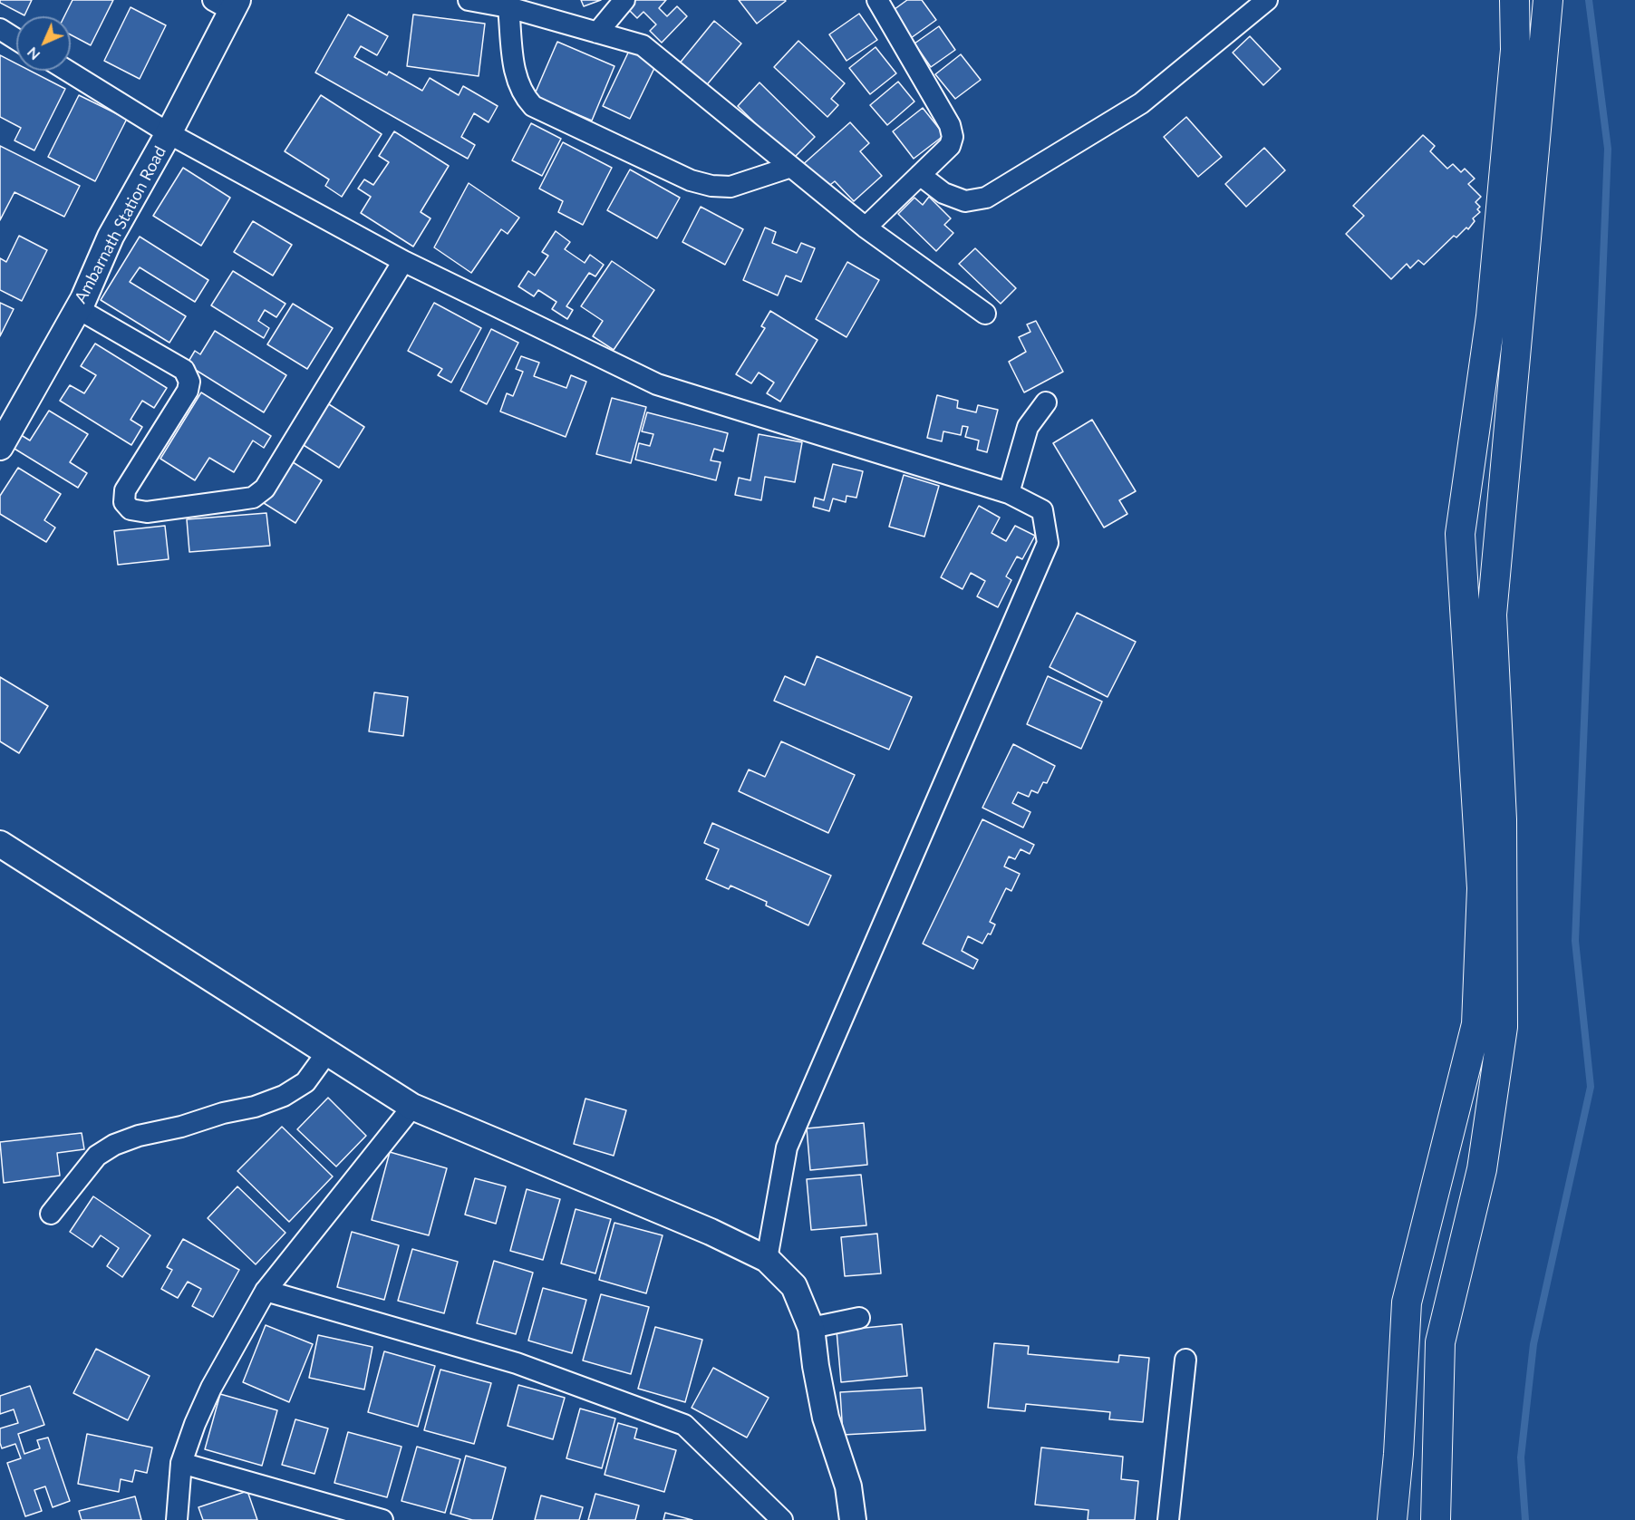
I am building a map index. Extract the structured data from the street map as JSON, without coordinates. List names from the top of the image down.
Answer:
{
  "streets": {
    "street": ["Ambarnath Station Road"]
  },
  "north": "bottom left"
}
